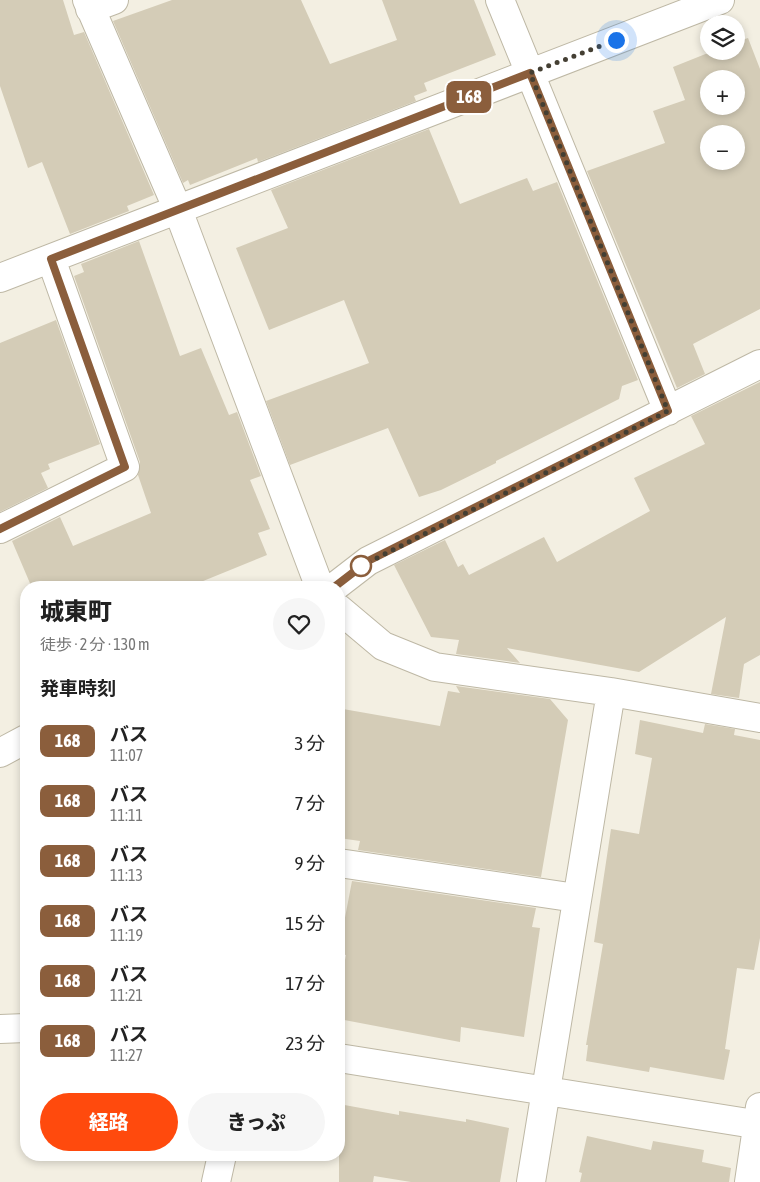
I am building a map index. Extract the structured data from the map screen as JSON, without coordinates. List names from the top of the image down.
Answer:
{
  "lines": ["bus line 168"],
  "page": {
    "on_map": "168",
    "map_buttons": ["+", "−"],
    "heading": [
      ["城東町", "徒歩 · 2 分 · 130 m"],
      "発車時刻"
    ],
    "list": [
      {
        "mark": "168",
        "name": "バス",
        "note": "11:07",
        "value": "3 分"
      },
      {
        "mark": "168",
        "name": "バス",
        "note": "11:11",
        "value": "7 分"
      },
      {
        "mark": "168",
        "name": "バス",
        "note": "11:13",
        "value": "9 分"
      },
      {
        "mark": "168",
        "name": "バス",
        "note": "11:19",
        "value": "15 分"
      },
      {
        "mark": "168",
        "name": "バス",
        "note": "11:21",
        "value": "17 分"
      },
      {
        "mark": "168",
        "name": "バス",
        "note": "11:27",
        "value": "23 分"
      }
    ],
    "buttons": ["経路", "きっぷ"]
  }
}
